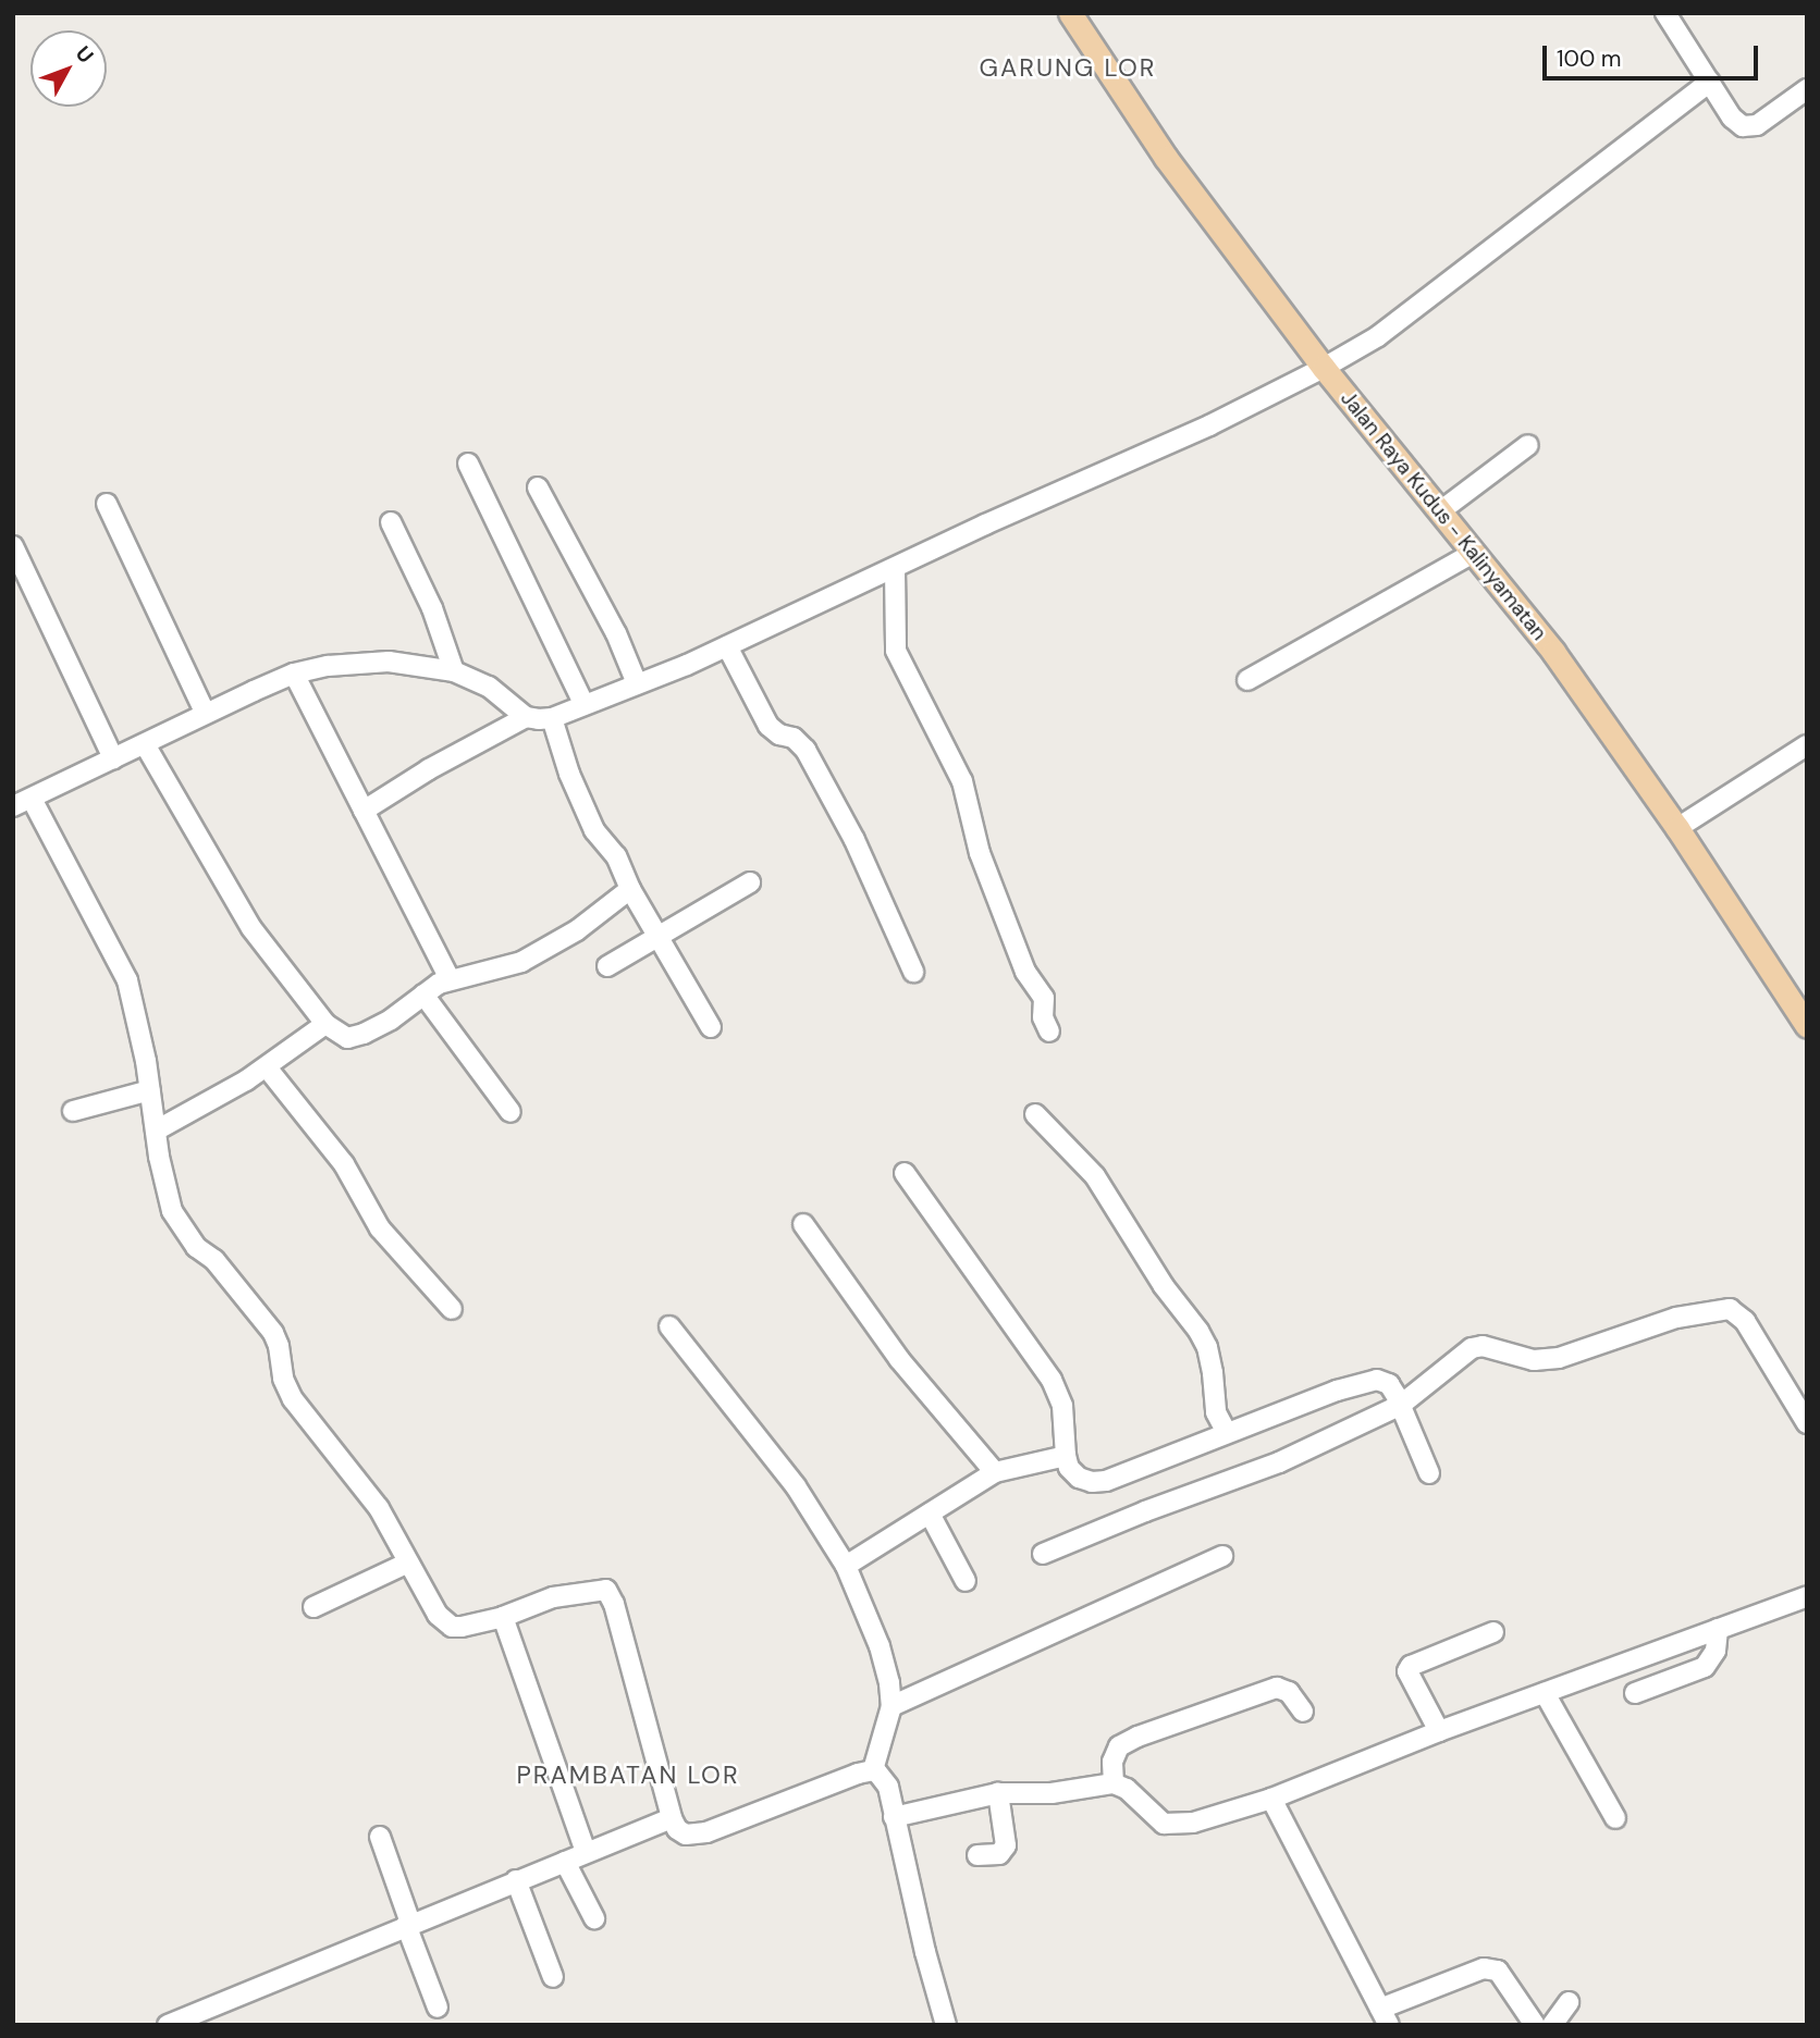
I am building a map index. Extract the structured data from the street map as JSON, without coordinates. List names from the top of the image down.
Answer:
{
  "streets": {
    "main road": ["Jalan Raya Kudus - Kalinyamatan"]
  },
  "districts": ["GARUNG LOR", "PRAMBATAN LOR"],
  "scale_bar": "100 m",
  "north": "top right"
}
